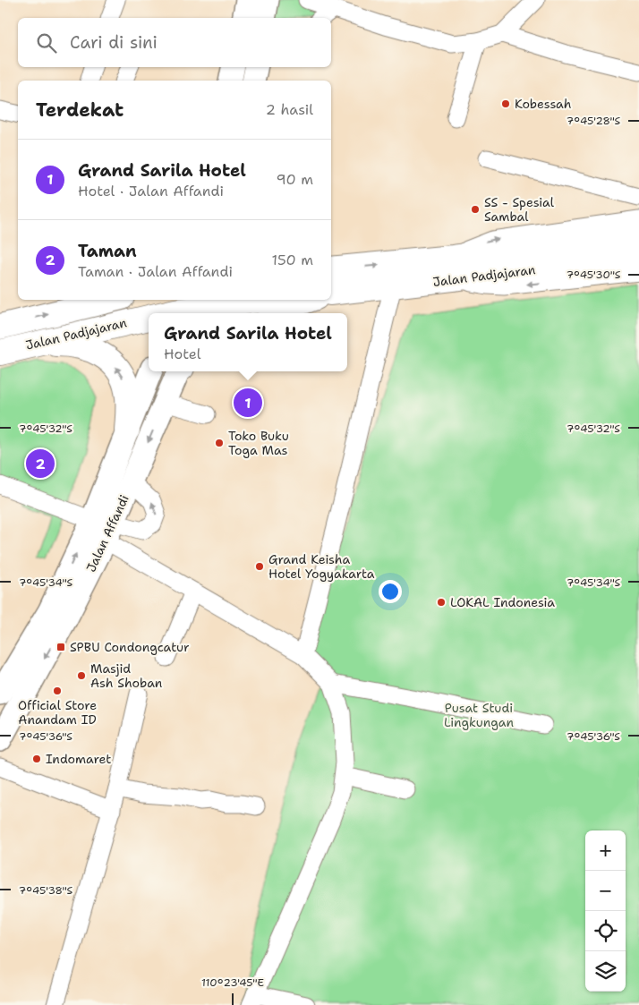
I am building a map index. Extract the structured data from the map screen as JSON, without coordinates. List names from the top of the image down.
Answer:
{
  "streets": {
    "highway": ["Jalan Padjajaran"],
    "main road": ["Jalan Affandi"]
  },
  "parks": ["Pusat Studi Lingkungan"],
  "places": {
    "other": [
      "Kobessah",
      "SS - Spesial Sambal",
      "Toko Buku Toga Mas",
      "Grand Keisha Hotel Yogyakarta",
      "LOKAL Indonesia",
      "Masjid Ash Shoban",
      "Official Store Anandam ID",
      "Indomaret"
    ],
    "transit": ["SPBU Condongcatur"]
  },
  "page": {
    "search": "Cari di sini",
    "heading": ["Terdekat", "2 hasil"],
    "list": [
      {
        "mark": "1",
        "name": "Grand Sarila Hotel",
        "note": "Hotel · Jalan Affandi",
        "value": "90 m"
      },
      {
        "mark": "2",
        "name": "Taman",
        "note": "Taman · Jalan Affandi",
        "value": "150 m"
      }
    ],
    "popup": ["Grand Sarila Hotel", "Hotel"],
    "pins": ["1", "2"],
    "map_buttons": ["+", "−"]
  },
  "coordinates": [
    "7°45'28\"S",
    "7°45'30\"S",
    "7°45'32\"S",
    "7°45'34\"S",
    "7°45'36\"S",
    "7°45'38\"S",
    "110°23'45\"E"
  ]
}
